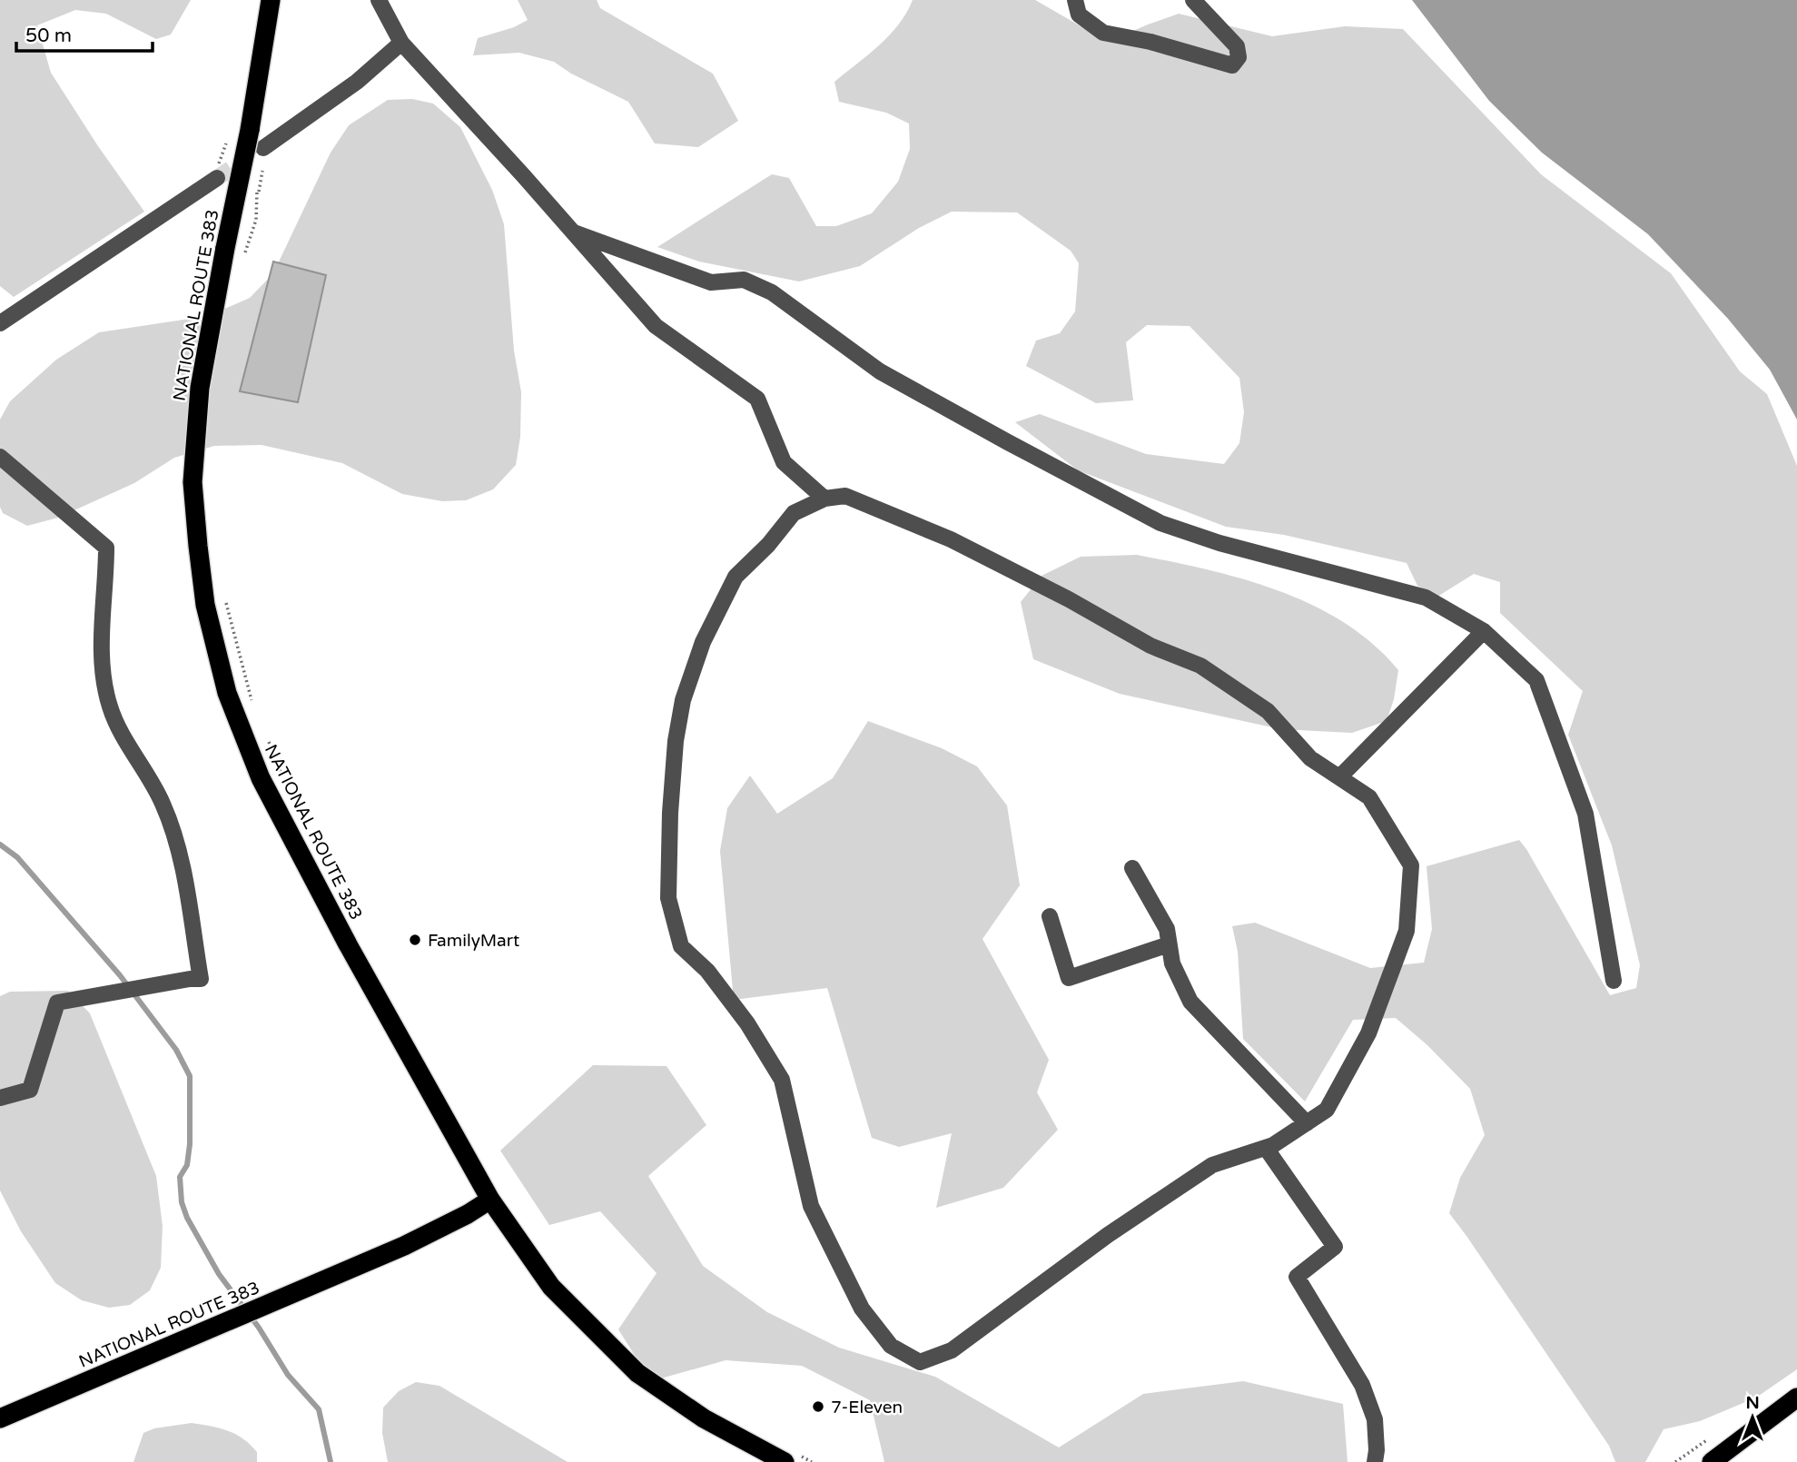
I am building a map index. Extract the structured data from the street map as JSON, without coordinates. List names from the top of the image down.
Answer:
{
  "streets": {
    "highway": ["NATIONAL ROUTE 383"]
  },
  "places": ["FamilyMart", "7-Eleven"],
  "scale_bar": "50 m",
  "north": "top"
}
